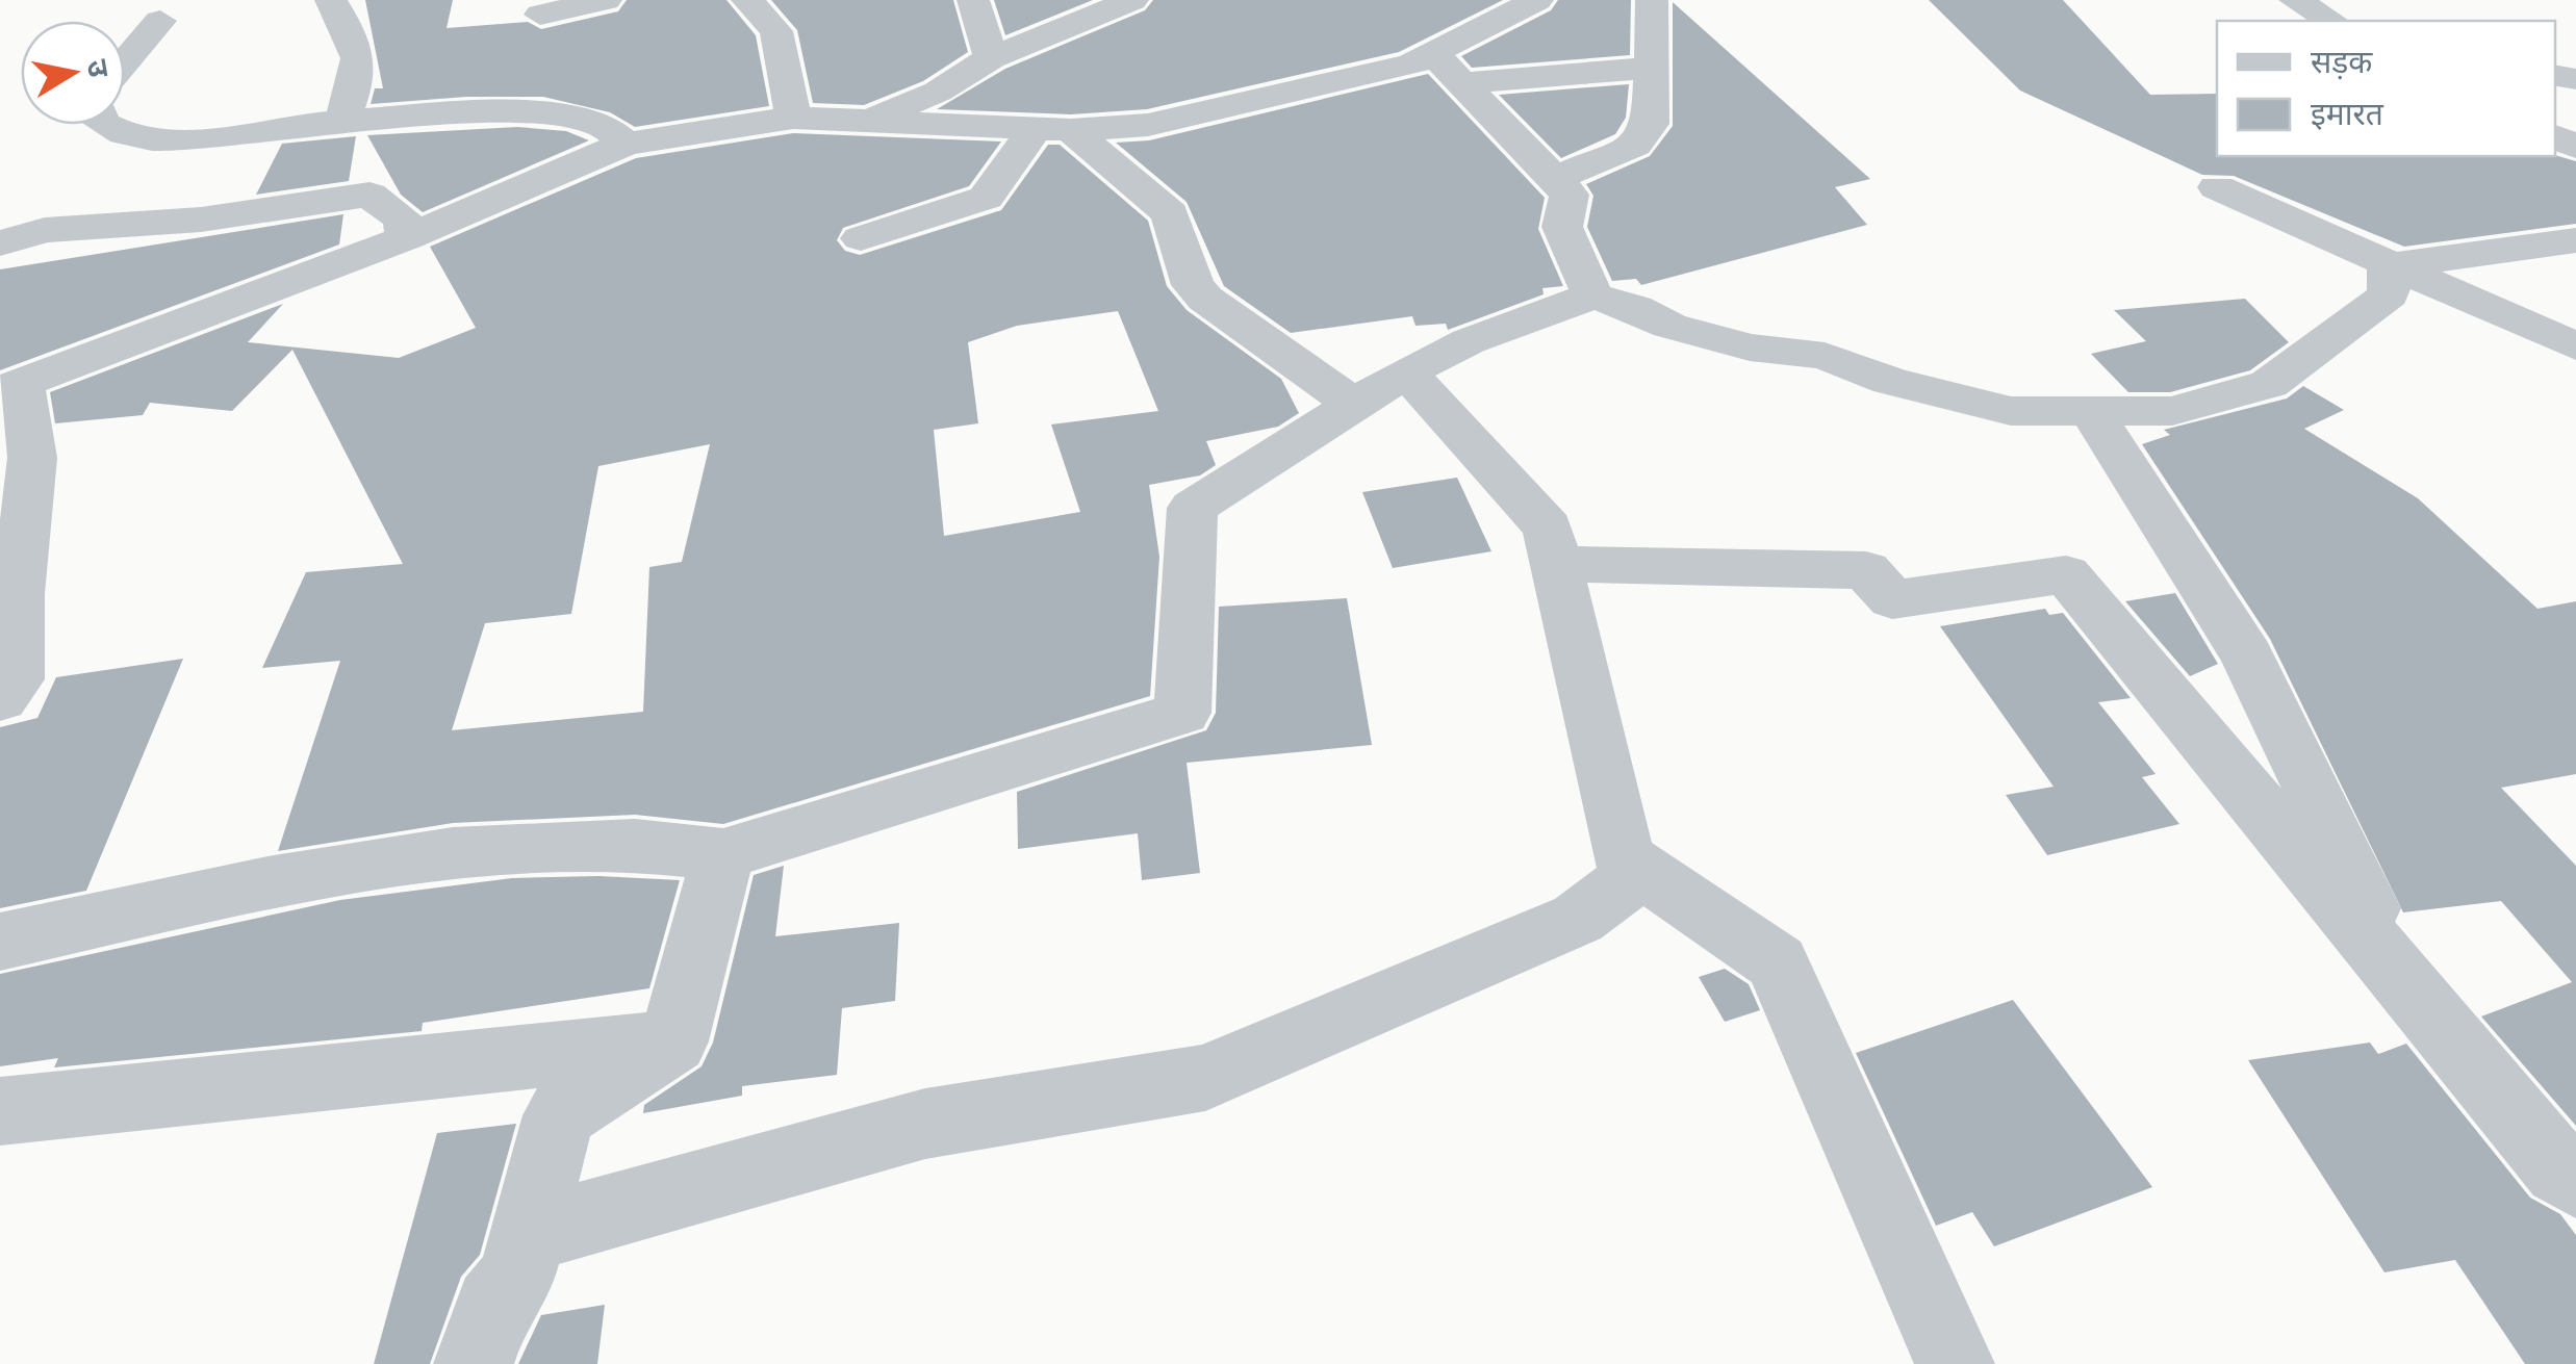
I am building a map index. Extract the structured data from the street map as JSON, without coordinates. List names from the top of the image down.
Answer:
{
  "legend": ["सड़क", "इमारत"],
  "north": "right"
}
